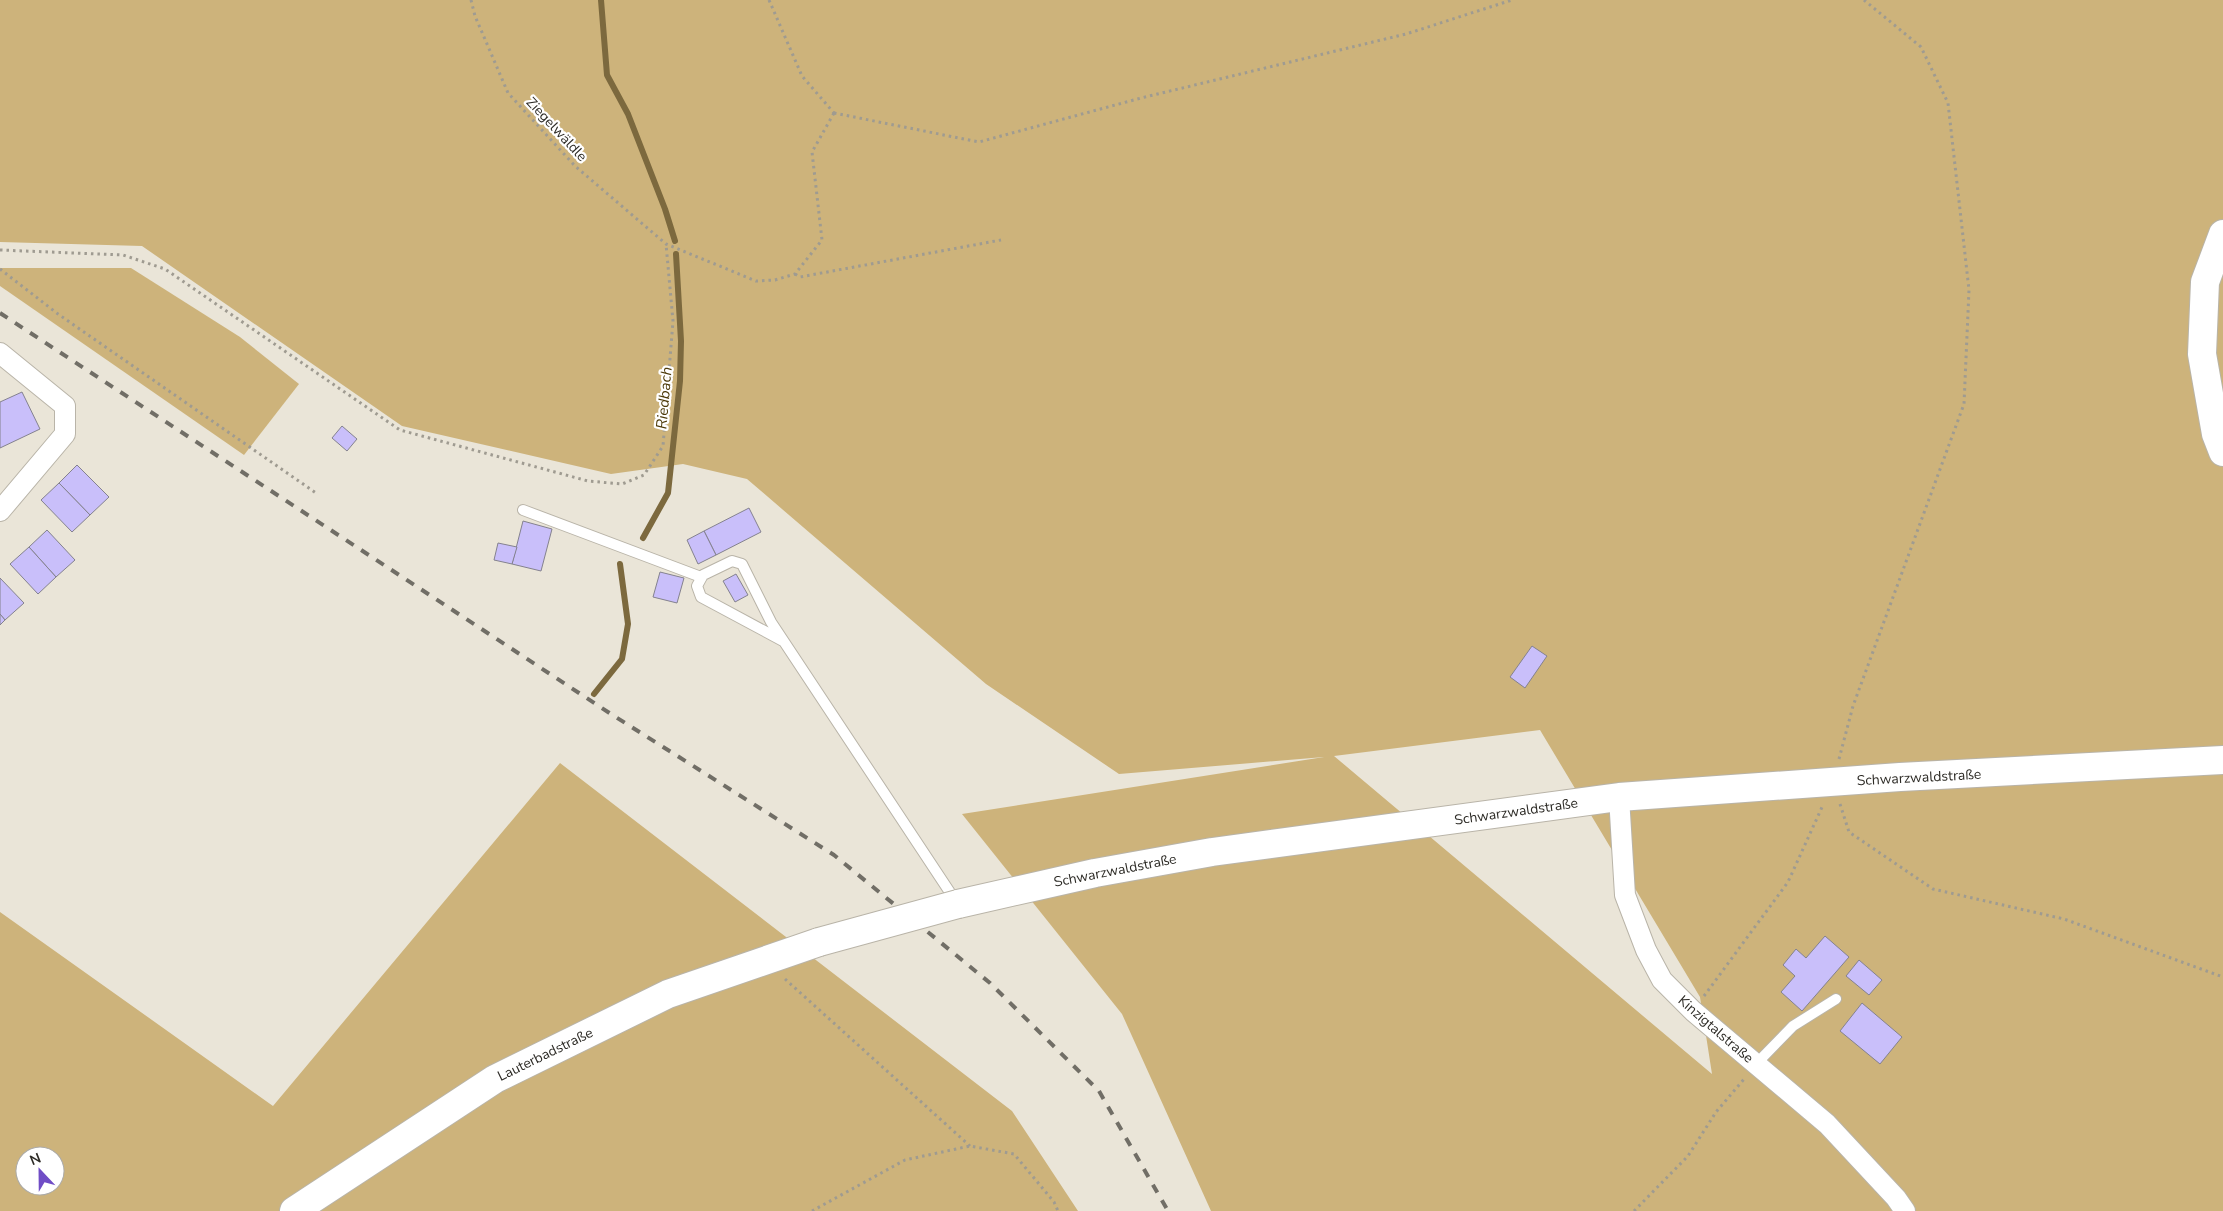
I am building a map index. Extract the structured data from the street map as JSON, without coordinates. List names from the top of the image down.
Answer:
{
  "streets": {
    "main road": ["Schwarzwaldstraße", "Lauterbadstraße"],
    "street": ["Kinzigtalstraße"],
    "path": ["Ziegelwäldle"]
  },
  "crossings": [
    ["Schwarzwaldstraße", "Kinzigtalstraße"],
    ["Schwarzwaldstraße", "Lauterbadstraße"]
  ],
  "water": ["Riedbach"],
  "north": "top"
}
